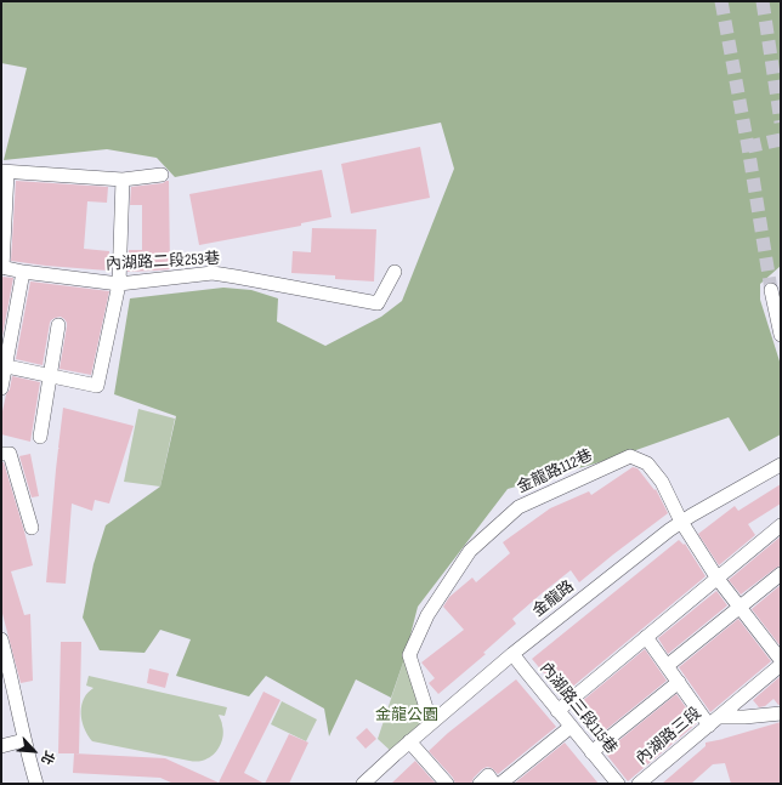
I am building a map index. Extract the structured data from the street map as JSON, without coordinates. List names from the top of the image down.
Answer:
{
  "streets": {
    "street": [
      "內湖路二段253巷",
      "金龍路112巷",
      "金龍路",
      "內湖路三段115巷",
      "內湖路三段"
    ]
  },
  "crossings": [
    ["金龍路112巷", "金龍路"],
    ["金龍路", "內湖路三段115巷"]
  ],
  "parks": ["金龍公園"],
  "north": "bottom right"
}
